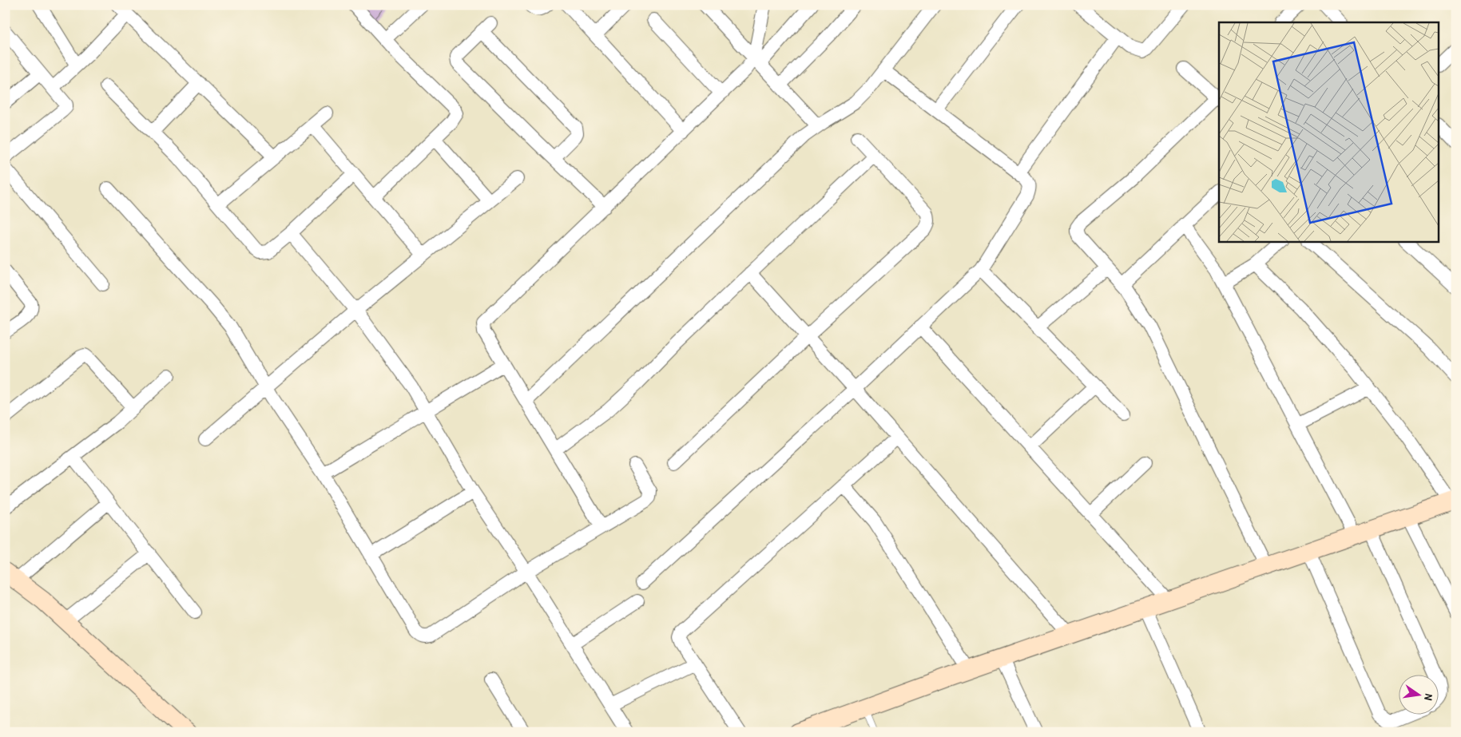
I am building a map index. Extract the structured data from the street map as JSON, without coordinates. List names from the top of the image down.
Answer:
{
  "north": "right"
}
